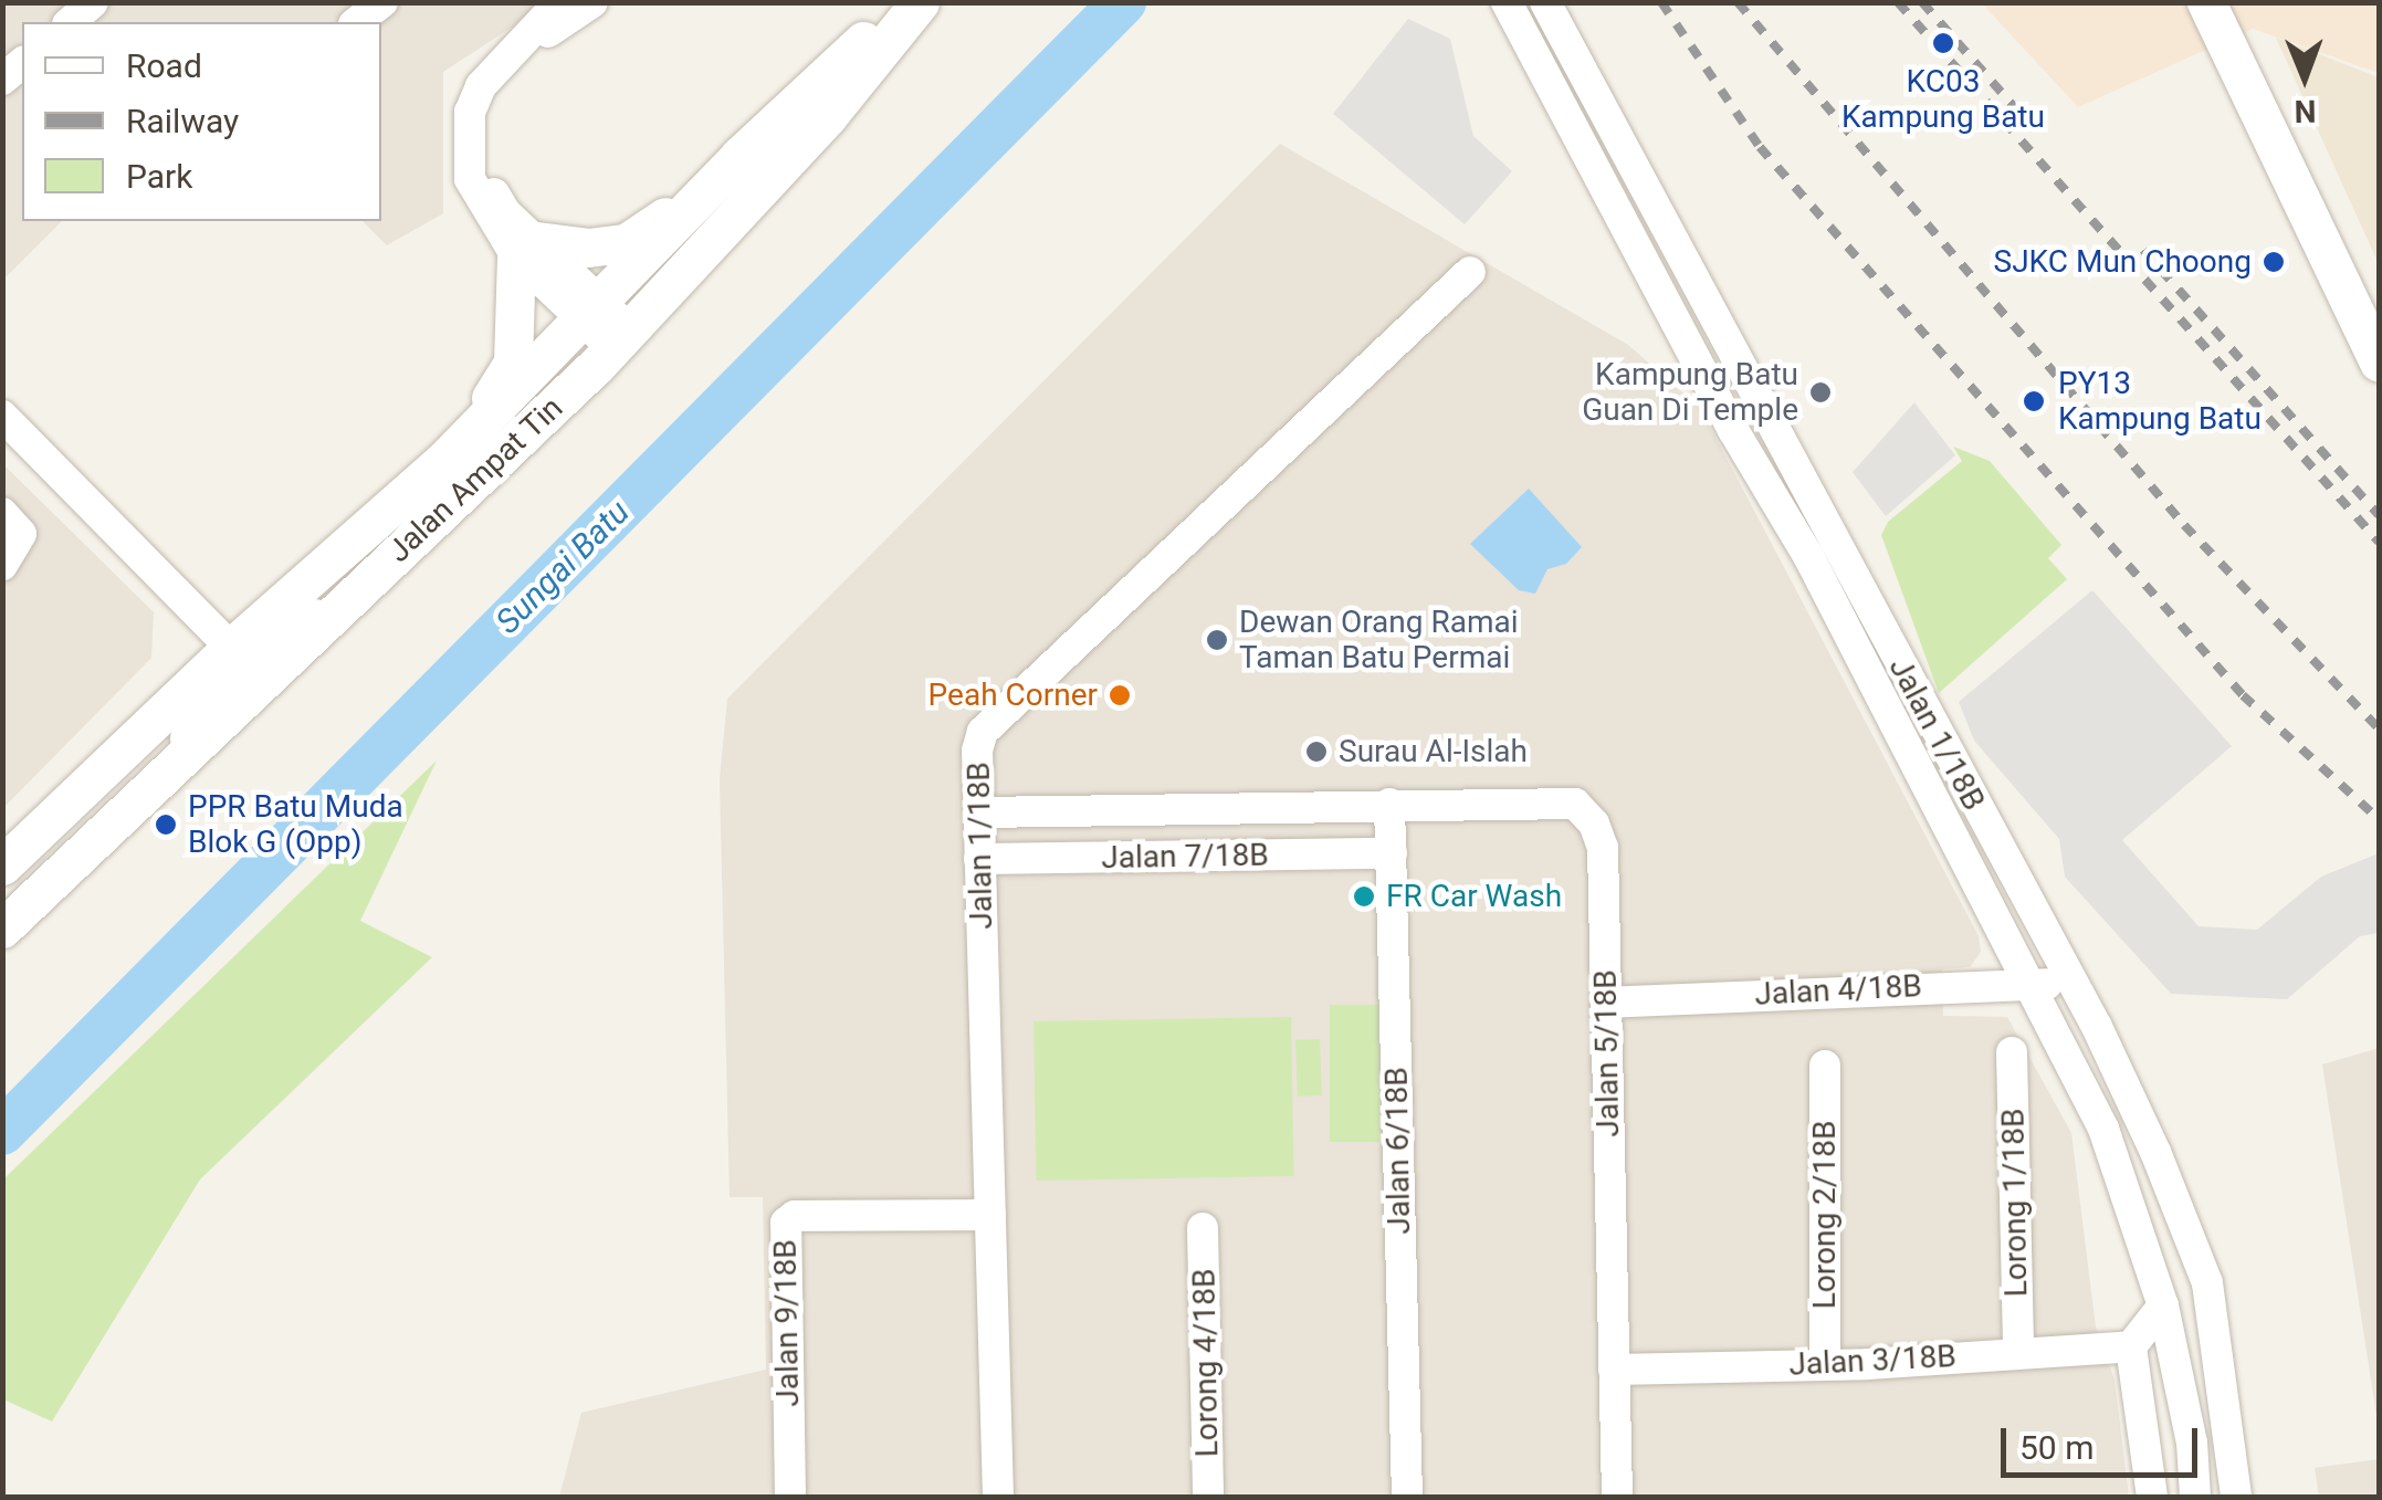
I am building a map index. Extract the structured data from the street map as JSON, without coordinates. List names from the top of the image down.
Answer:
{
  "streets": {
    "street": [
      "Jalan Ampat Tin",
      "Jalan 1/18B",
      "Jalan 7/18B",
      "Jalan 4/18B",
      "Jalan 5/18B",
      "Jalan 6/18B",
      "Lorong 1/18B",
      "Lorong 2/18B",
      "Jalan 9/18B",
      "Jalan 3/18B",
      "Lorong 4/18B"
    ]
  },
  "crossings": [
    ["Jalan 1/18B", "Jalan 7/18B"],
    ["Jalan 1/18B", "Jalan 4/18B"],
    ["Jalan 1/18B", "Jalan 9/18B"],
    ["Jalan 7/18B", "Jalan 5/18B"],
    ["Jalan 7/18B", "Jalan 6/18B"],
    ["Jalan 4/18B", "Jalan 5/18B"],
    ["Jalan 5/18B", "Jalan 6/18B"],
    ["Jalan 5/18B", "Jalan 3/18B"],
    ["Lorong 1/18B", "Jalan 3/18B"],
    ["Lorong 2/18B", "Jalan 3/18B"]
  ],
  "water": ["Sungai Batu"],
  "places": [
    "KC03 Kampung Batu",
    "SJKC Mun Choong",
    "Kampung Batu Guan Di Temple",
    "PY13 Kampung Batu",
    "Dewan Orang Ramai Taman Batu Permai",
    "Peah Corner",
    "Surau Al-Islah",
    "PPR Batu Muda Blok G (Opp)",
    "FR Car Wash"
  ],
  "legend": ["Road", "Railway", "Park"],
  "scale_bar": "50 m",
  "north": "bottom"
}
